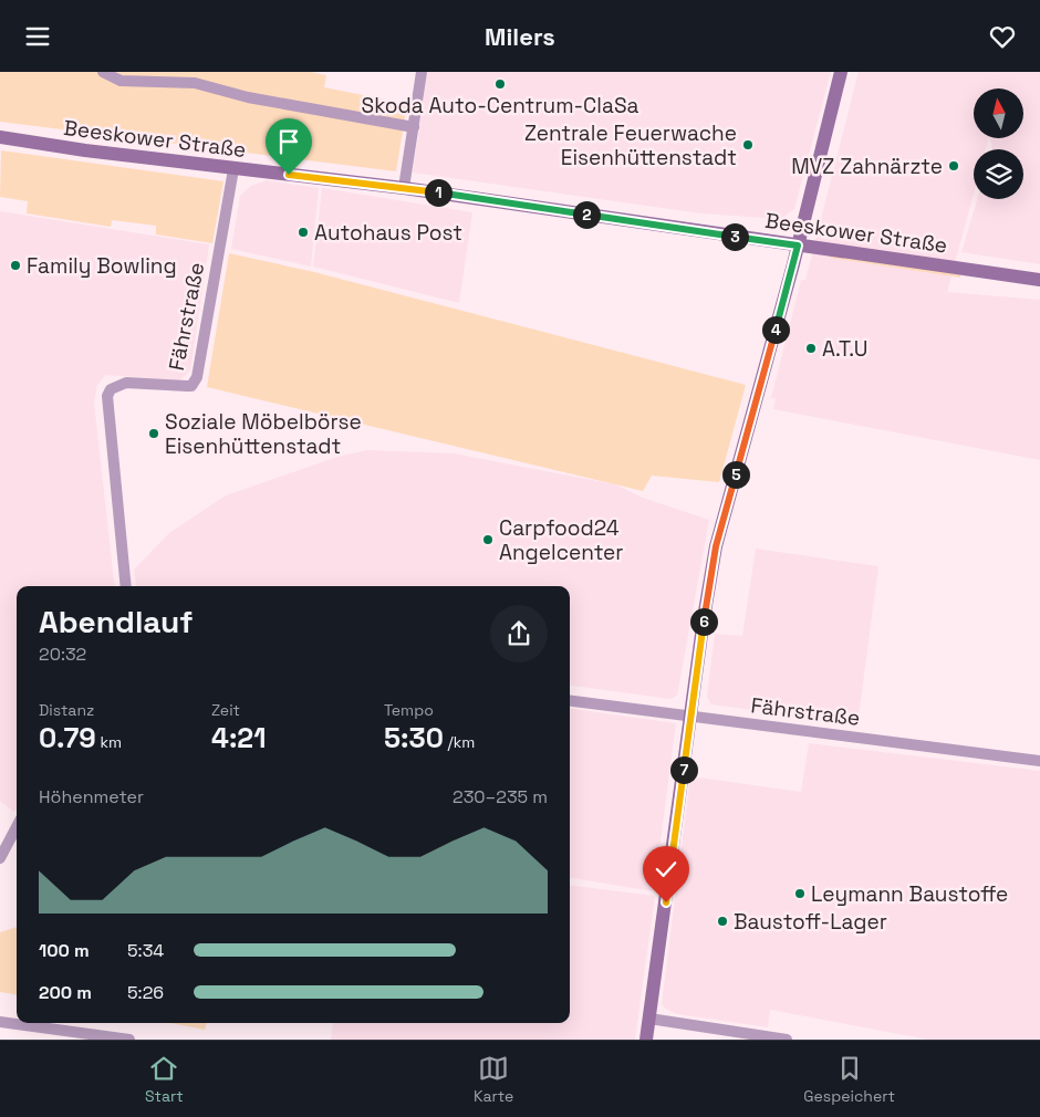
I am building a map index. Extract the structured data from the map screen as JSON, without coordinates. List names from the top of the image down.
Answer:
{
  "streets": {
    "street": ["Beeskower Straße", "Fährstraße"]
  },
  "crossings": [
    ["Beeskower Straße", "Fährstraße"]
  ],
  "places": [
    "Skoda Auto-Centrum-ClaSa",
    "Zentrale Feuerwache Eisenhüttenstadt",
    "MVZ Zahnärzte",
    "Autohaus Post",
    "Family Bowling",
    "A.T.U",
    "Soziale Möbelbörse Eisenhüttenstadt",
    "Carpfood24 Angelcenter",
    "Leymann Baustoffe",
    "Baustoff-Lager"
  ],
  "north": "top",
  "page": {
    "header": "Milers",
    "pins": [
      "1",
      "2",
      "3",
      "4",
      "5",
      "6",
      "7"
    ],
    "heading": ["Abendlauf", "20:32"],
    "stats": [
      ["Distanz", "0.79 km"],
      ["Zeit", "4:21"],
      ["Tempo", "5:30 /km"]
    ],
    "chart": ["Höhenmeter", "230–235 m"],
    "list": [
      {
        "name": "100 m",
        "note": "5:34"
      },
      {
        "name": "200 m",
        "note": "5:26"
      }
    ],
    "tabs": ["Start", "Karte", "Gespeichert"]
  }
}
